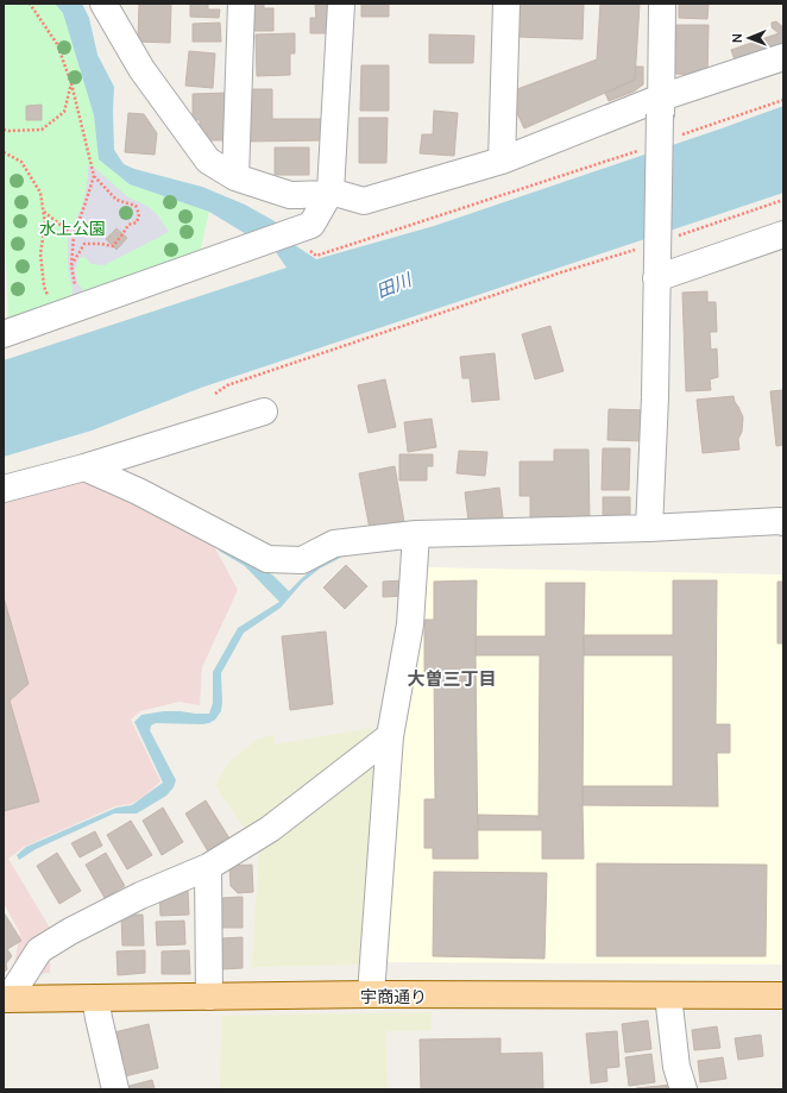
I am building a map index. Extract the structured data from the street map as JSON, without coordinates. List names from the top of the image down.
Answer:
{
  "streets": {
    "main road": ["宇商通り"]
  },
  "districts": ["大曽三丁目"],
  "water": ["田川"],
  "parks": ["水上公園"],
  "north": "left"
}
